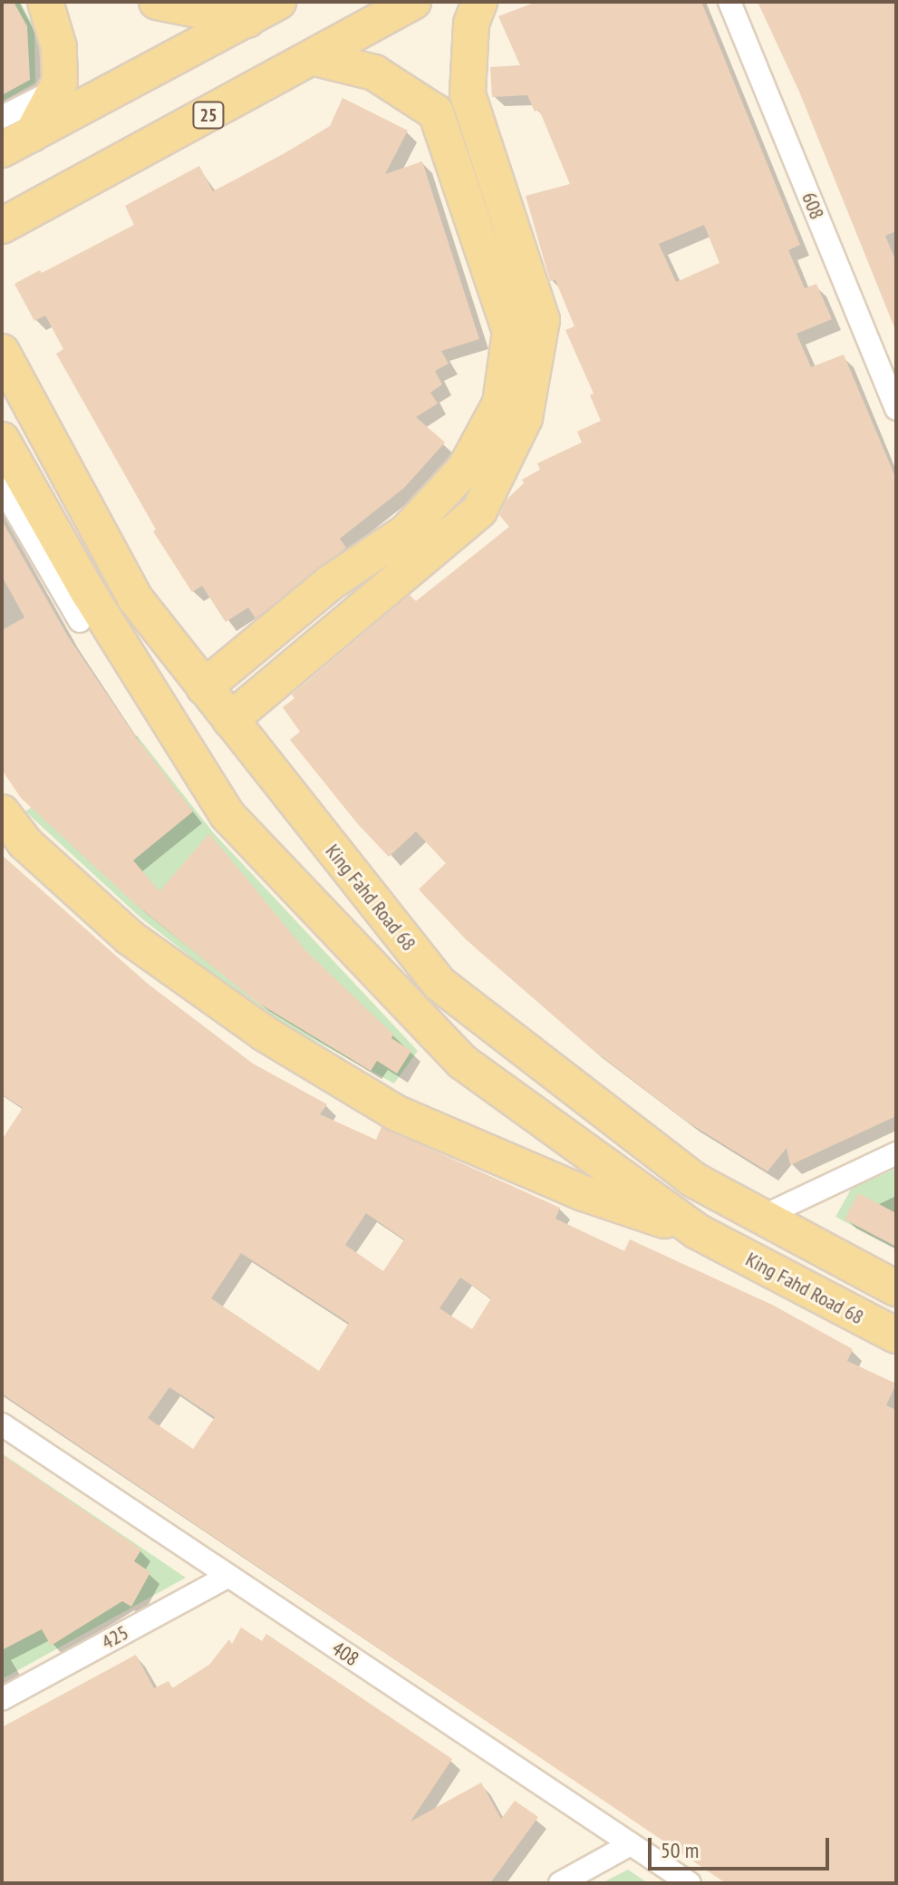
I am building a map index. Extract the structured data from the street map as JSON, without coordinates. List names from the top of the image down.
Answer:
{
  "streets": {
    "main road": ["25", "King Fahd Road 68"],
    "street": ["608", "425", "408"]
  },
  "crossings": [
    ["425", "408"]
  ],
  "scale_bar": "50 m"
}
